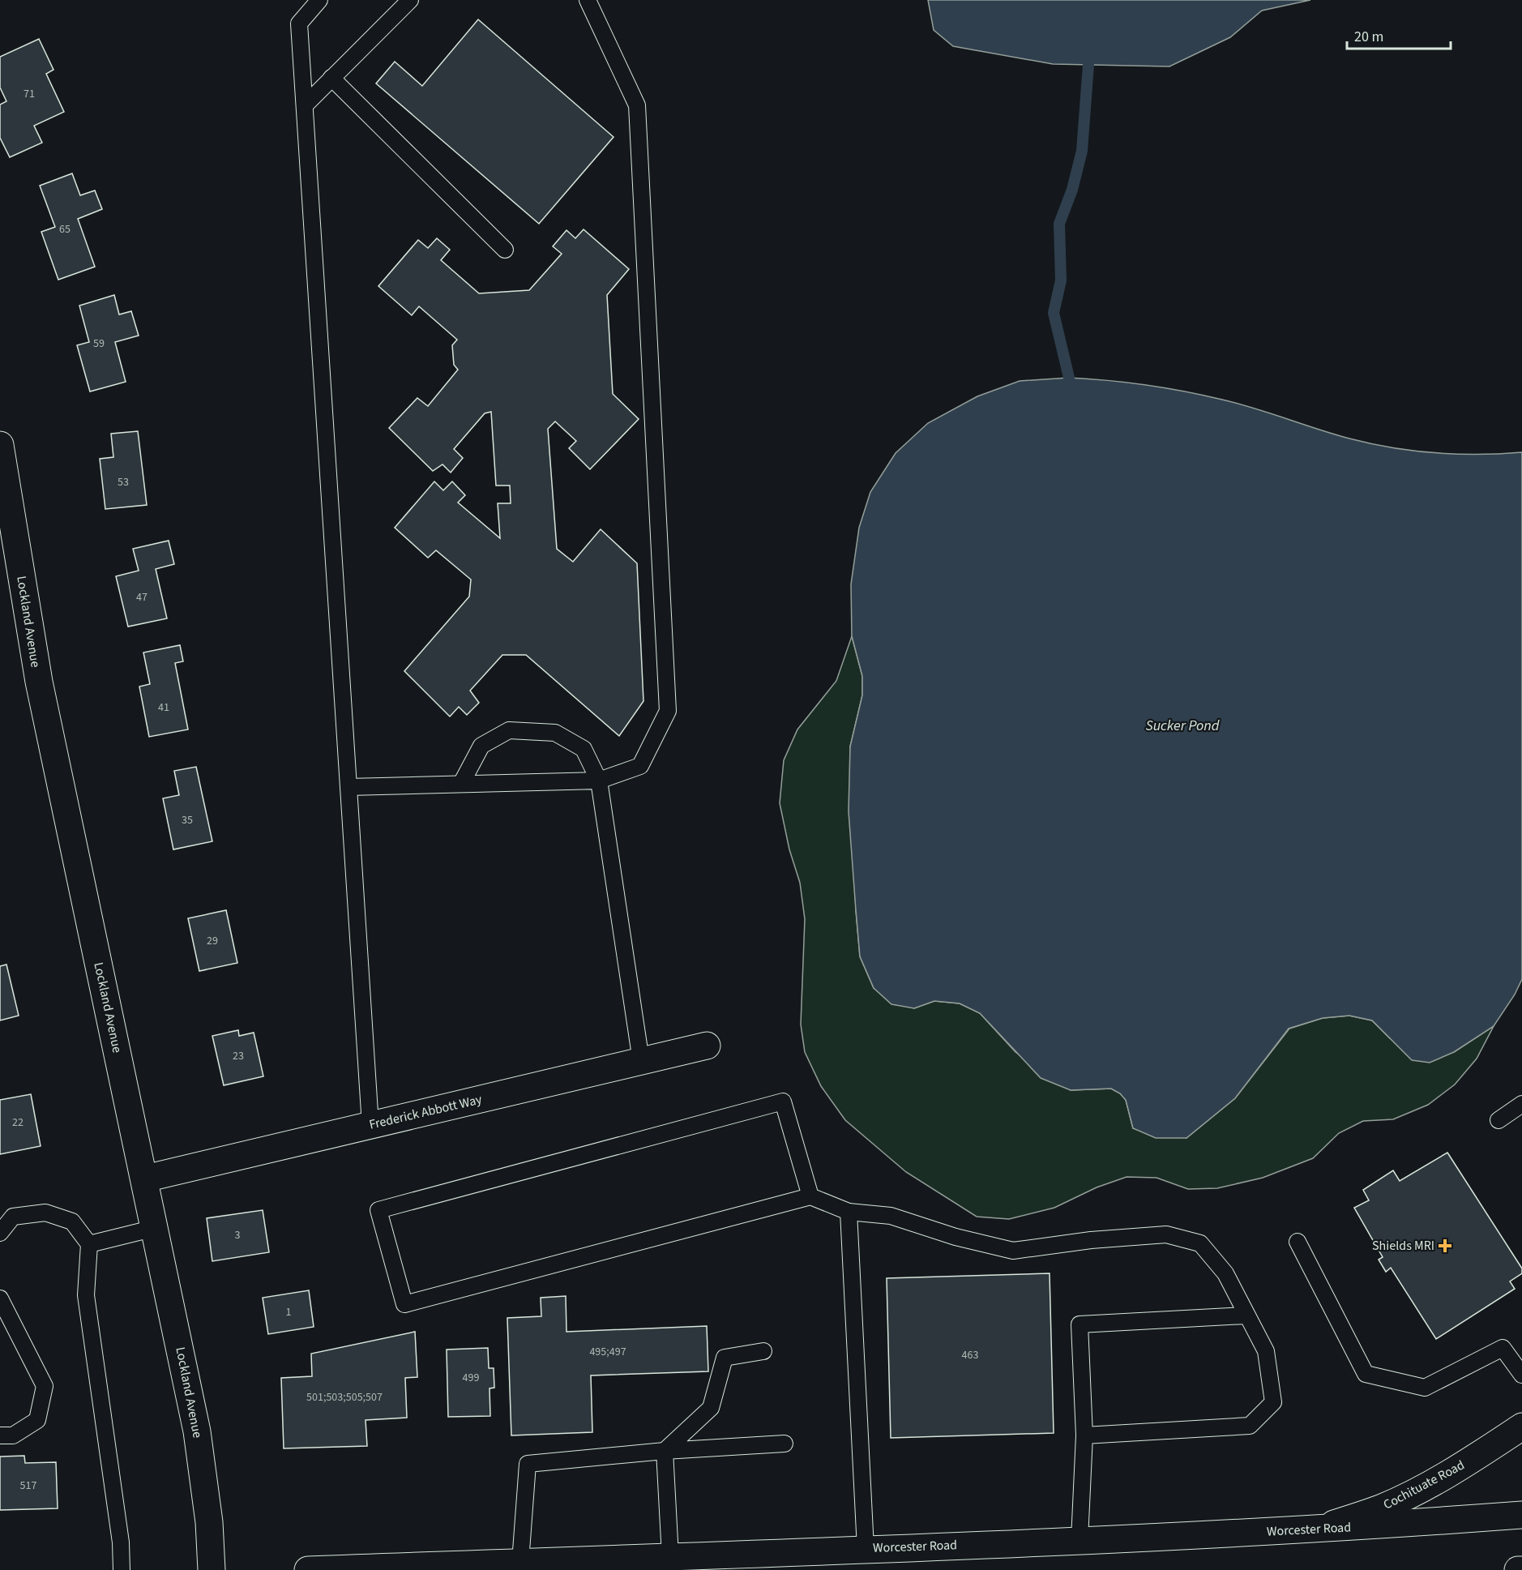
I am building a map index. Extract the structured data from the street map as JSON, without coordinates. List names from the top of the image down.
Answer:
{
  "streets": {
    "main road": [
      "Lockland Avenue",
      "Frederick Abbott Way",
      "Cochituate Road",
      "Worcester Road"
    ]
  },
  "crossings": [
    ["Lockland Avenue", "Frederick Abbott Way"],
    ["Cochituate Road", "Worcester Road"]
  ],
  "water": ["Sucker Pond"],
  "places": {
    "health": ["Shields MRI"]
  },
  "house_numbers": [
    "71",
    "65",
    "59",
    "53",
    "47",
    "41",
    "35",
    "29",
    "23",
    "22",
    "3",
    "1",
    "495;497",
    "463",
    "499",
    "501;503;505;507",
    "517"
  ],
  "scale_bar": "20 m"
}
